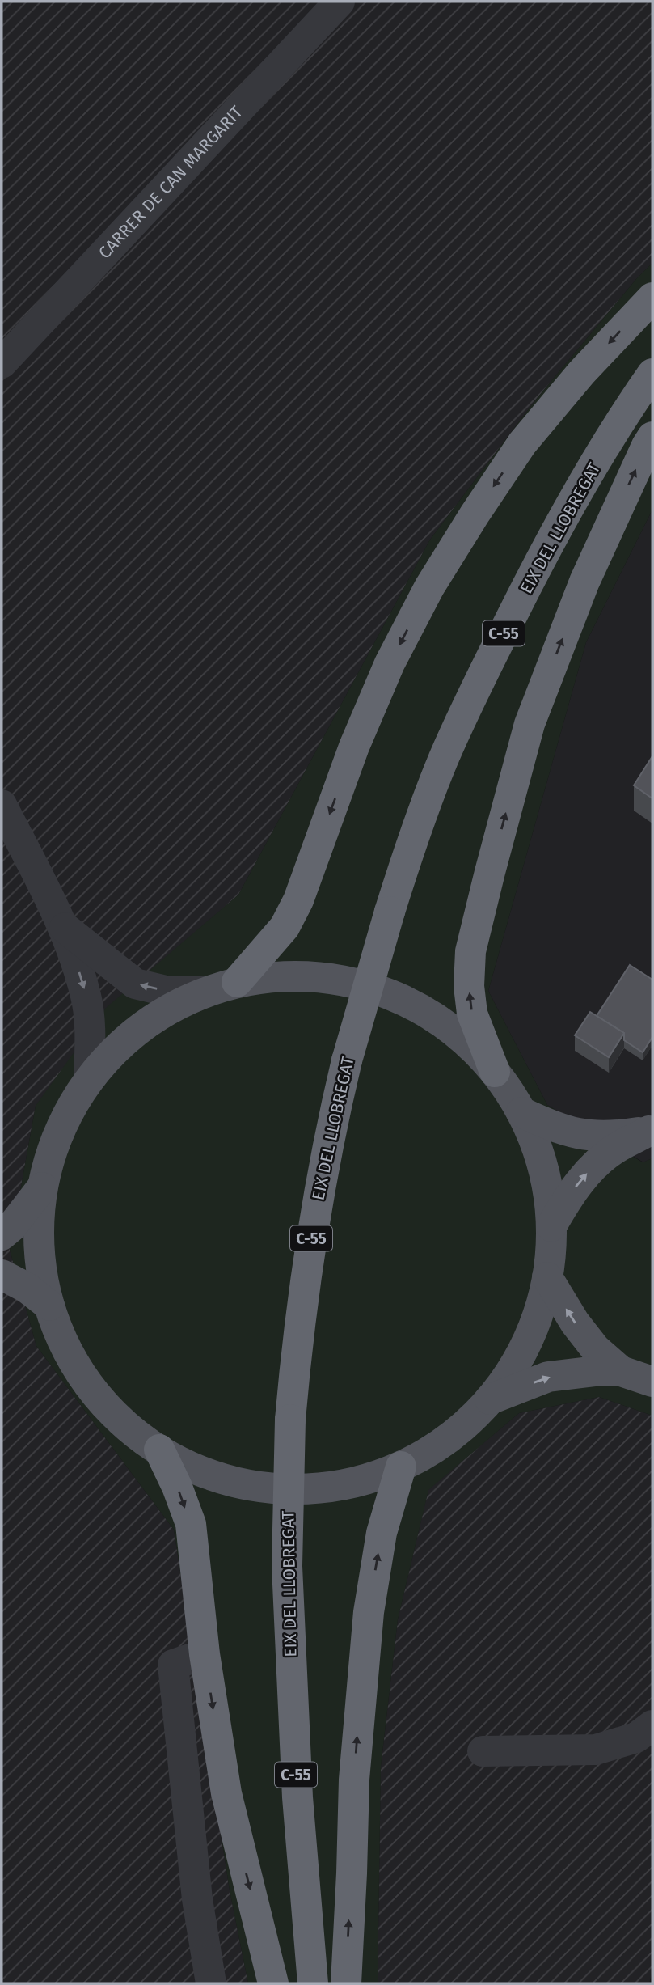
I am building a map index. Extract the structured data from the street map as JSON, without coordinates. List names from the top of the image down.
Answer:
{
  "streets": {
    "highway": ["EIX DEL LLOBREGAT", "C-55"],
    "street": ["CARRER DE CAN MARGARIT"]
  }
}
